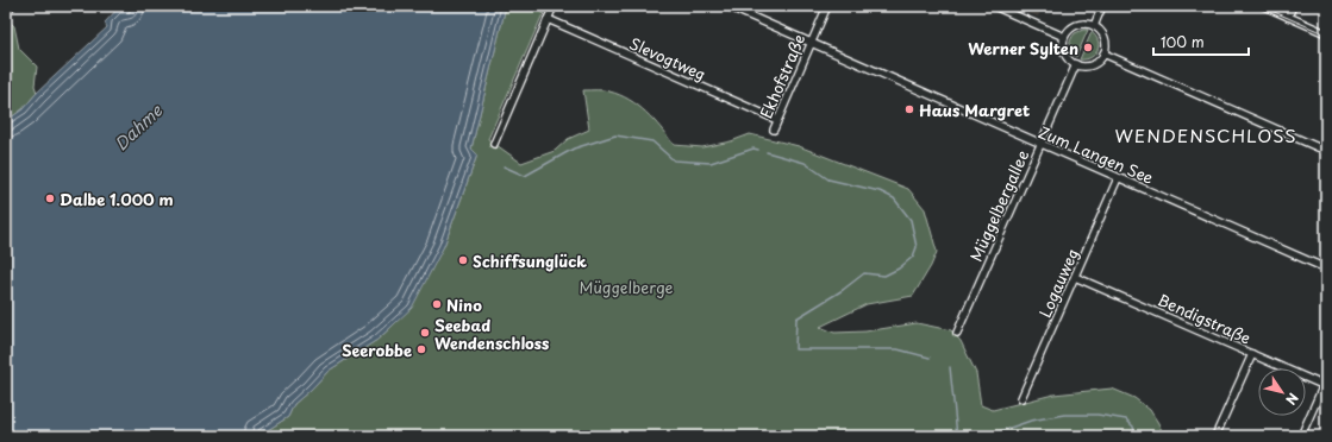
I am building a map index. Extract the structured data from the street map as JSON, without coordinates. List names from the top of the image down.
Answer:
{
  "streets": {
    "street": [
      "Slevogtweg",
      "Ekhofstraße",
      "Zum Langen See",
      "Müggelbergallee",
      "Logauweg",
      "Bendigstraße"
    ]
  },
  "crossings": [
    ["Slevogtweg", "Ekhofstraße"],
    ["Ekhofstraße", "Zum Langen See"],
    ["Zum Langen See", "Müggelbergallee"],
    ["Zum Langen See", "Logauweg"],
    ["Logauweg", "Bendigstraße"]
  ],
  "districts": ["WENDENSCHLOSS"],
  "water": ["Dahme"],
  "parks": ["Müggelberge"],
  "places": [
    "Werner Sylten",
    "Haus Margret",
    "Dalbe 1.000 m",
    "Schiffsunglück",
    "Nino",
    "Seebad Wendenschloss",
    "Seerobbe"
  ],
  "scale_bar": "100 m",
  "north": "bottom right"
}
